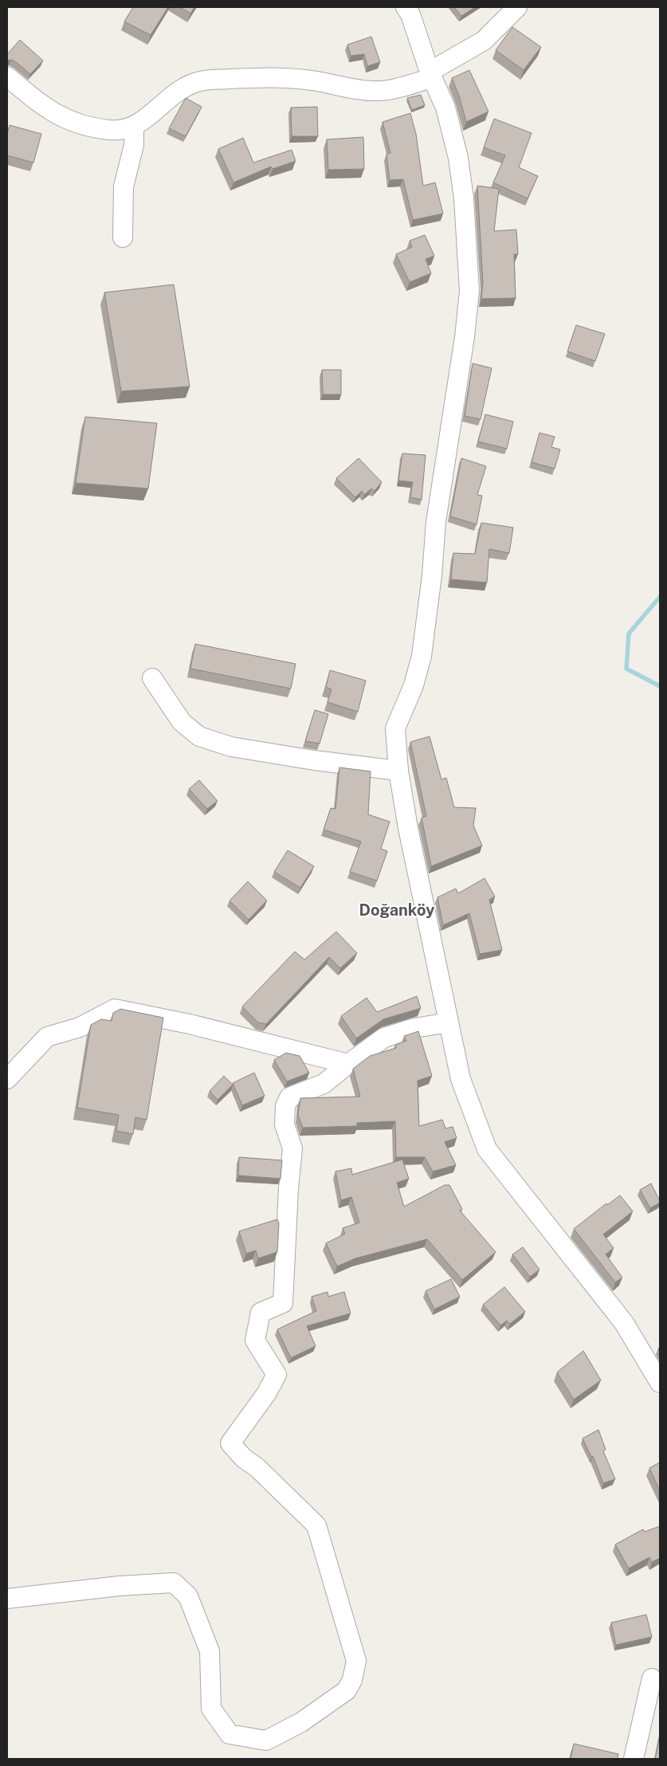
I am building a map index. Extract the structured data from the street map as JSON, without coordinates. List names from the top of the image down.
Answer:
{
  "districts": ["Doğanköy"]
}
